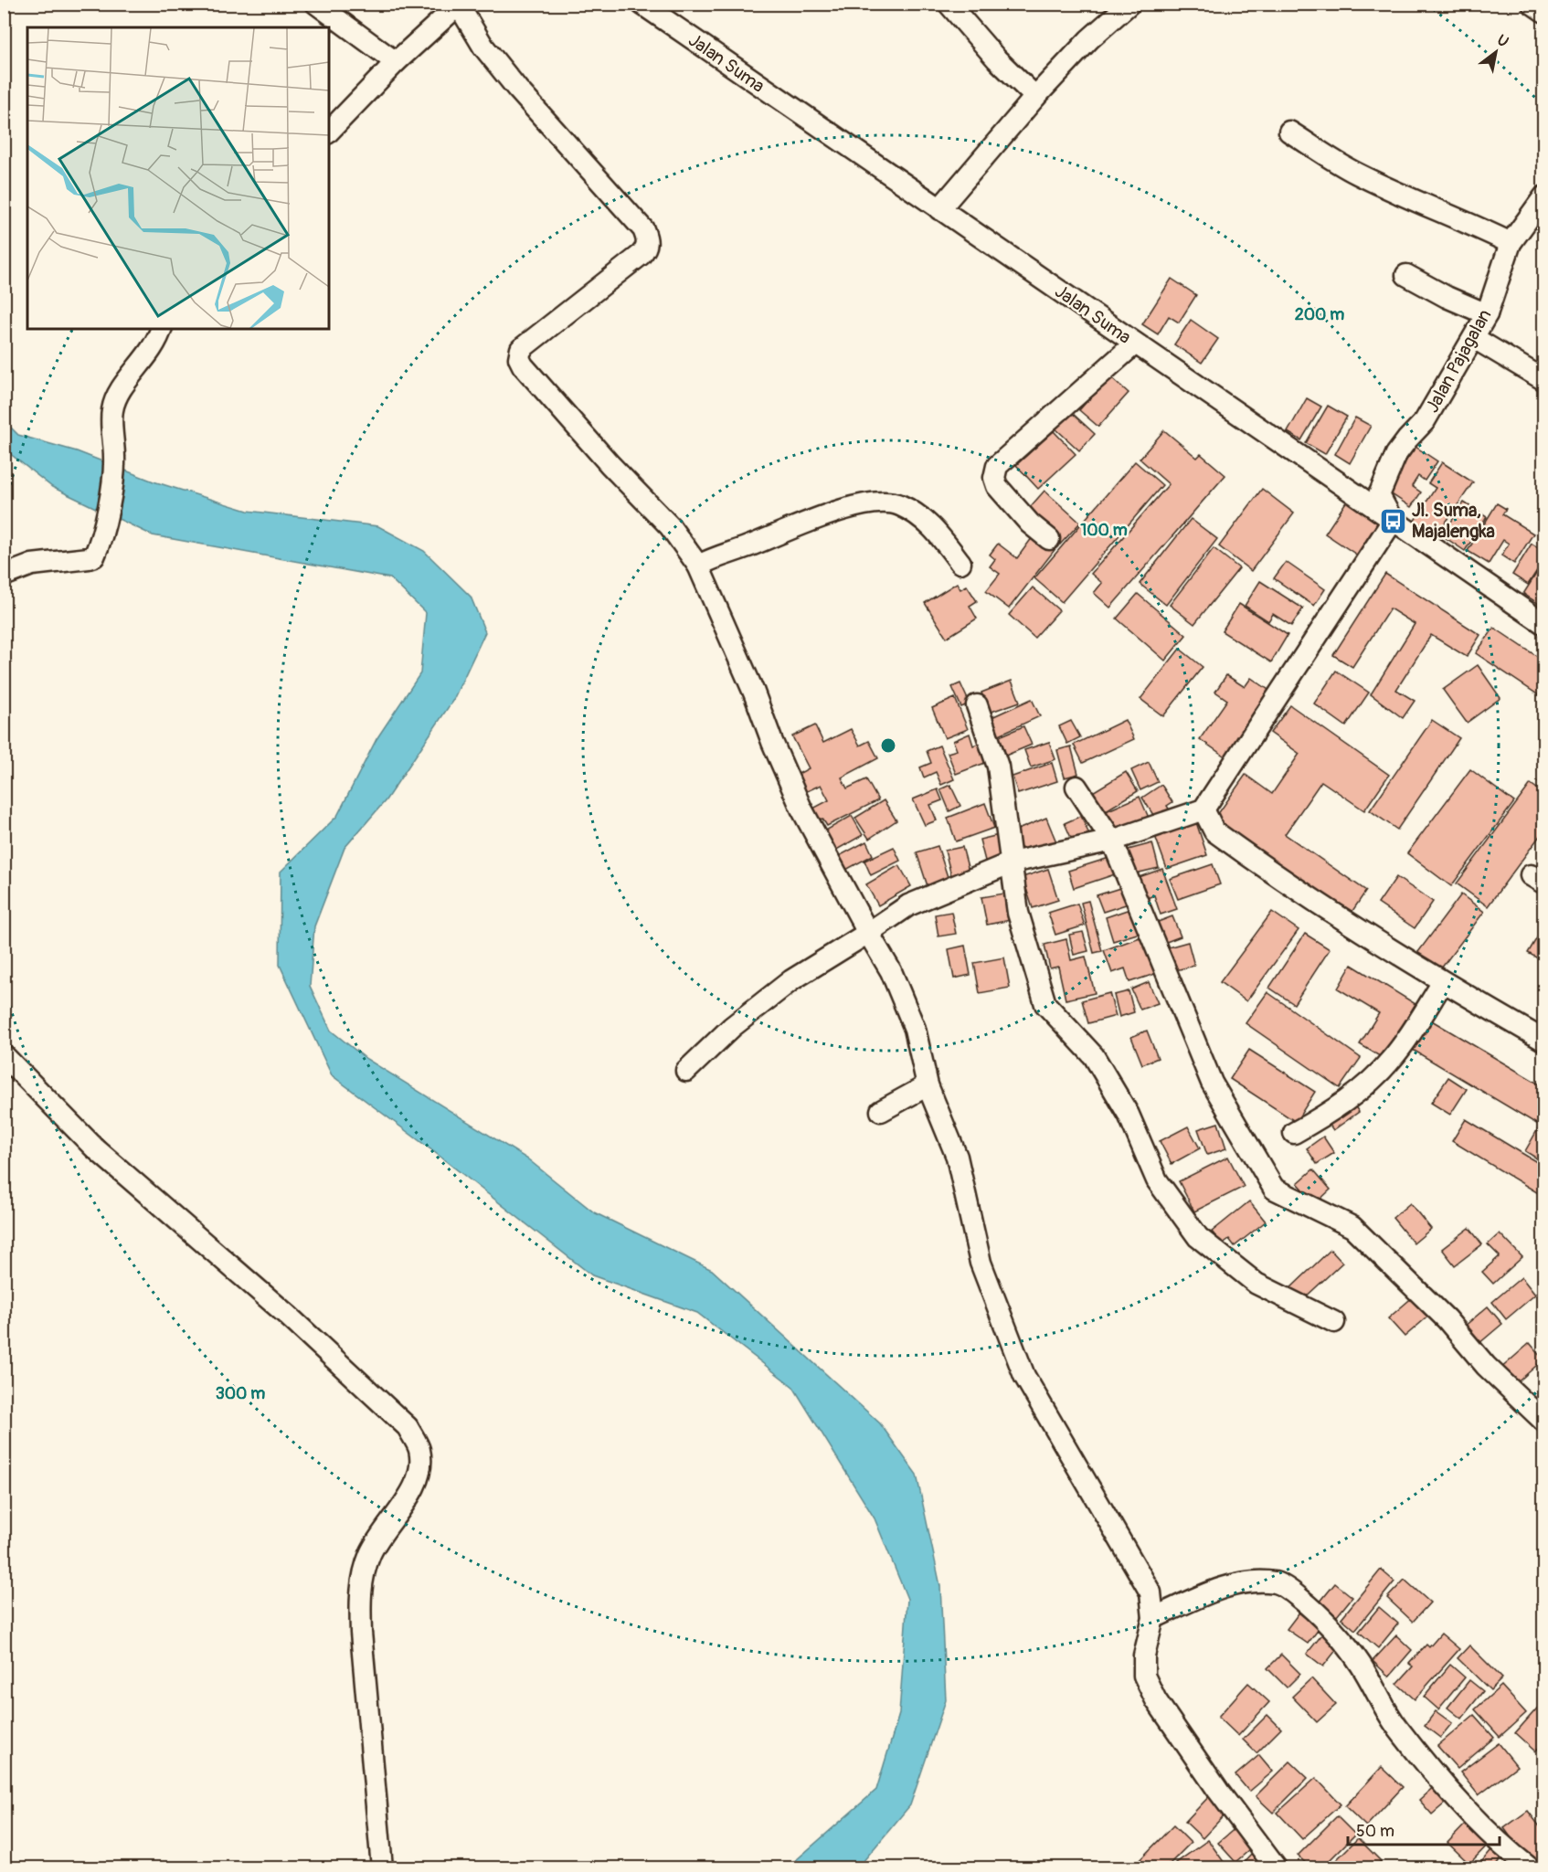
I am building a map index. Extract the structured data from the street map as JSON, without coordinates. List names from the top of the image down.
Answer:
{
  "streets": {
    "street": ["Jalan Suma", "Jalan Pajagalan"]
  },
  "crossings": [
    ["Jalan Suma", "Jalan Pajagalan"]
  ],
  "places": {
    "bus stop": ["Jl. Suma, Majalengka"]
  },
  "scale_bar": "50 m",
  "north": "top right",
  "rings": ["200 m", "100 m", "300 m"]
}
